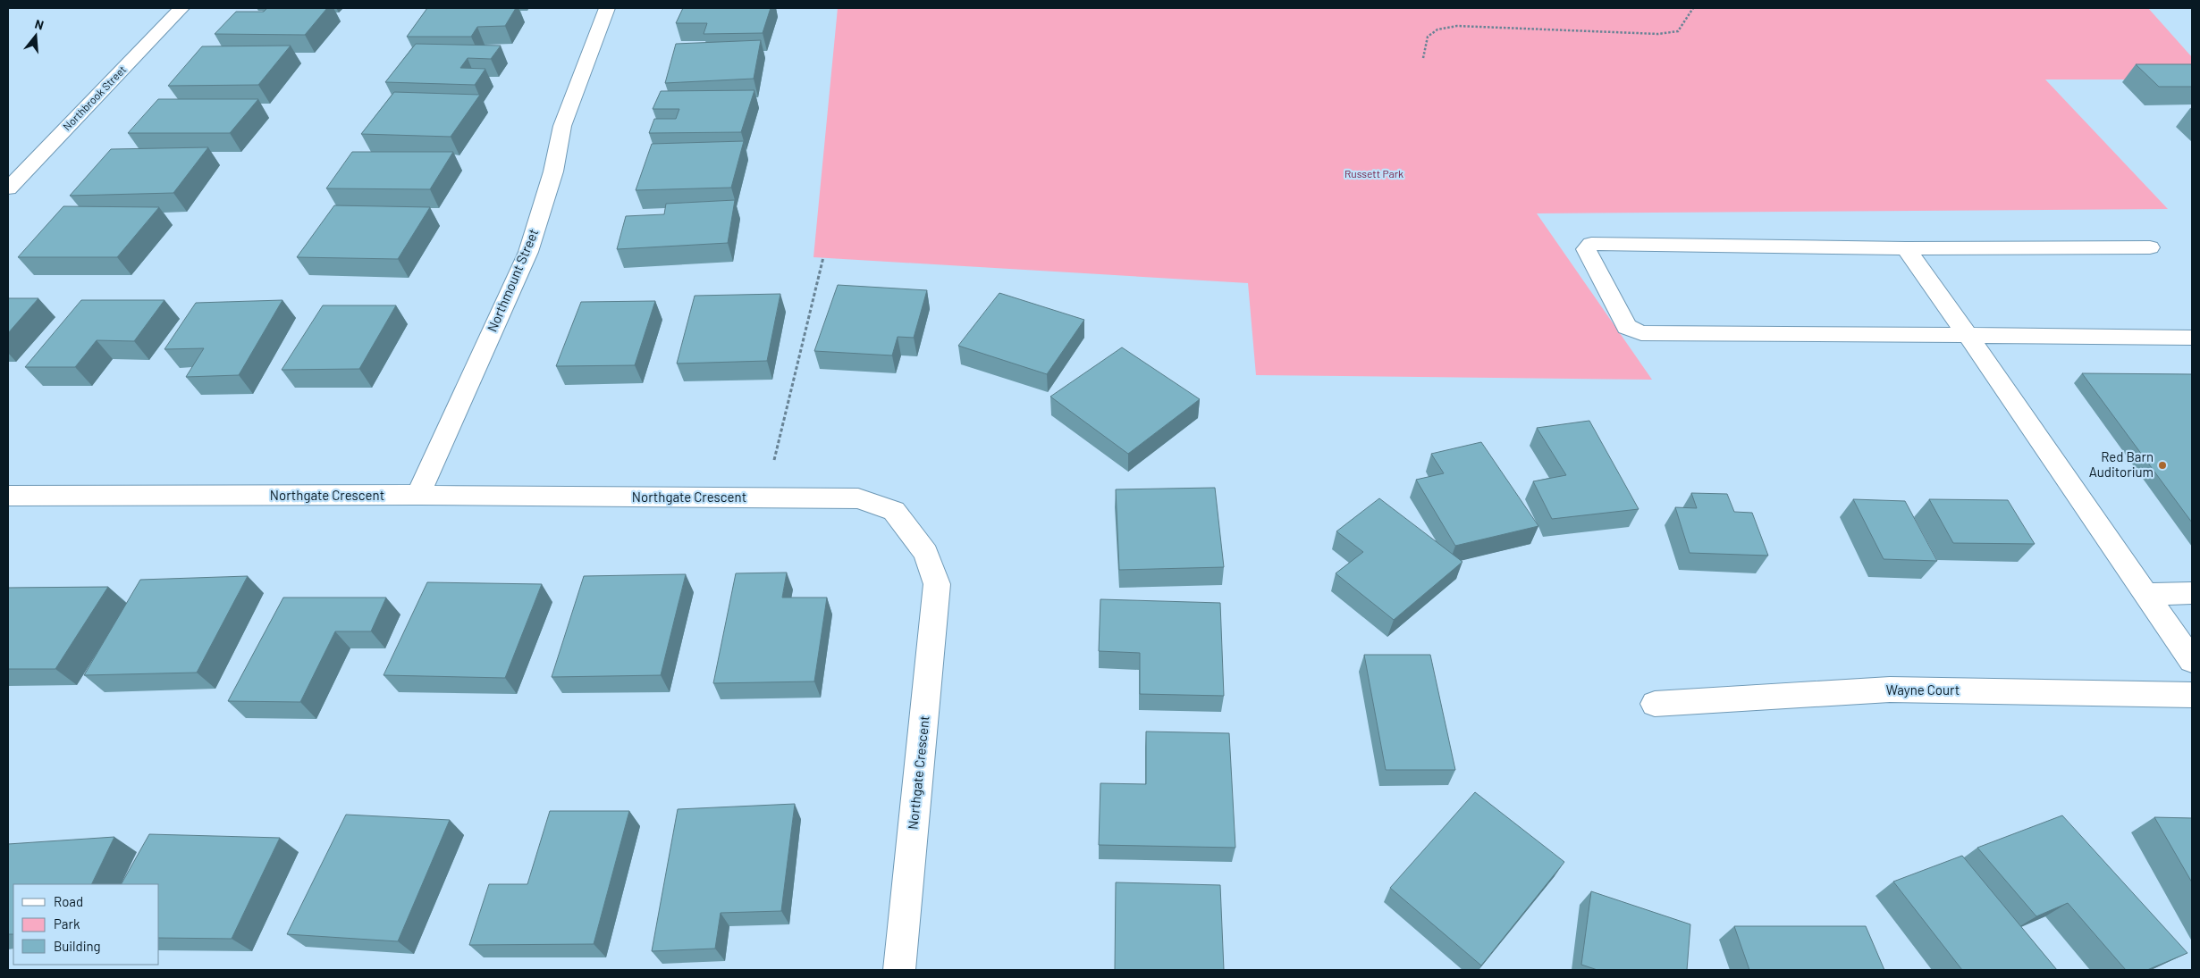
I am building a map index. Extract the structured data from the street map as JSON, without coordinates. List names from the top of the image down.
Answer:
{
  "streets": {
    "street": [
      "Northbrook Street",
      "Northmount Street",
      "Northgate Crescent",
      "Wayne Court"
    ]
  },
  "crossings": [
    ["Northmount Street", "Northgate Crescent"]
  ],
  "parks": ["Russett Park"],
  "places": ["Red Barn Auditorium"],
  "legend": ["Road", "Park", "Building"],
  "north": "top"
}
